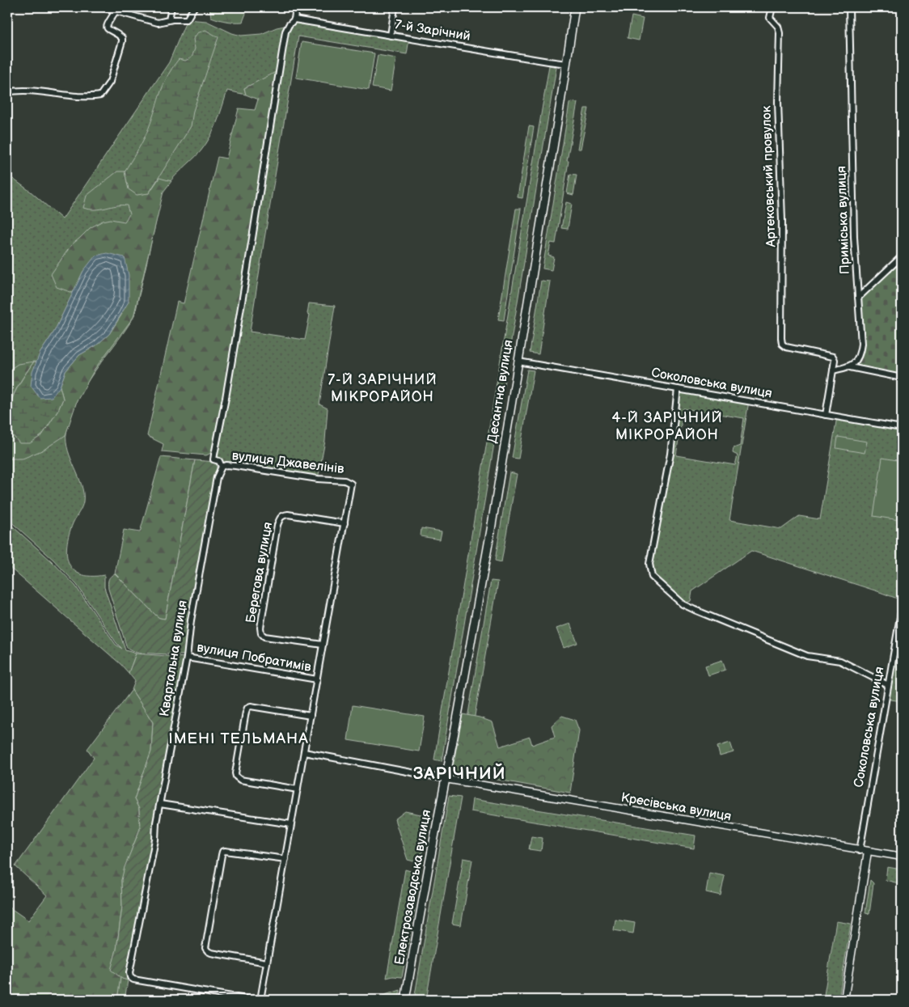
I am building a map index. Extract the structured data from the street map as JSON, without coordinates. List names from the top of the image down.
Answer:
{
  "streets": {
    "main road": ["Десантна вулиця", "Електрозаводська вулиця"],
    "street": [
      "7-й Зарічний",
      "Артековський провулок",
      "Приміська вулиця",
      "Соколовська вулиця",
      "вулиця Джавелінів",
      "Берегова вулиця",
      "вулиця Побратимів",
      "Квартальна вулиця",
      "Кресівська вулиця"
    ]
  },
  "crossings": [
    ["7-й Зарічний", "Десантна вулиця"],
    ["Соколовська вулиця", "Десантна вулиця"],
    ["Соколовська вулиця", "Кресівська вулиця"],
    ["Десантна вулиця", "Кресівська вулиця"],
    ["Десантна вулиця", "Електрозаводська вулиця"],
    ["вулиця Джавелінів", "Берегова вулиця"],
    ["вулиця Джавелінів", "Квартальна вулиця"],
    ["вулиця Побратимів", "Квартальна вулиця"],
    ["Кресівська вулиця", "Електрозаводська вулиця"]
  ],
  "districts": [
    "7-Й ЗАРІЧНИЙ МІКРОРАЙОН",
    "4-Й ЗАРІЧНИЙ МІКРОРАЙОН",
    "ІМЕНІ ТЕЛЬМАНА",
    "ЗАРІЧНИЙ"
  ]
}
